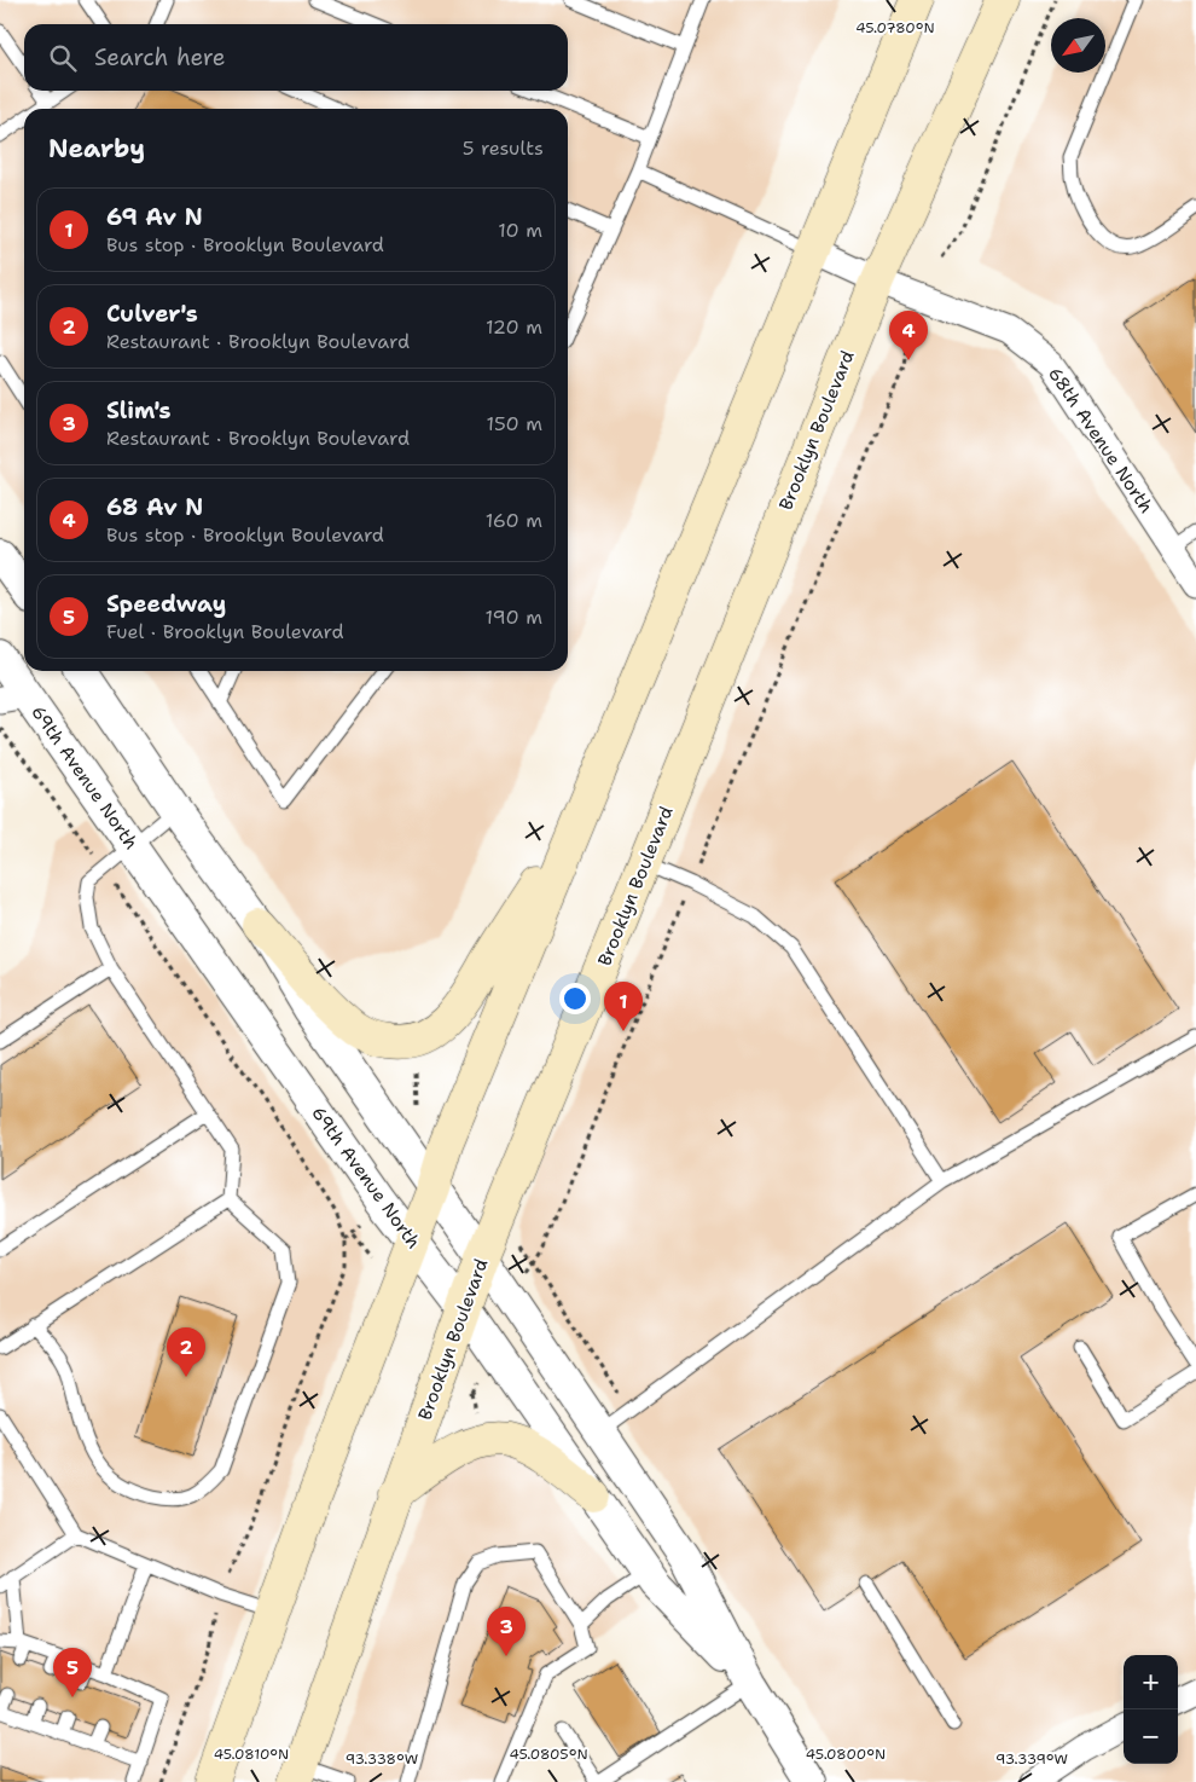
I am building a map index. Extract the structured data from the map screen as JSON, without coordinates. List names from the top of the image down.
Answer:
{
  "streets": {
    "main road": ["Brooklyn Boulevard"],
    "street": ["68th Avenue North", "69th Avenue North"]
  },
  "crossings": [
    ["Brooklyn Boulevard", "68th Avenue North"],
    ["Brooklyn Boulevard", "69th Avenue North"]
  ],
  "north": "bottom left",
  "page": {
    "search": "Search here",
    "heading": ["Nearby", "5 results"],
    "list": [
      {
        "mark": "1",
        "name": "69 Av N",
        "note": "Bus stop · Brooklyn Boulevard",
        "value": "10 m"
      },
      {
        "mark": "2",
        "name": "Culver's",
        "note": "Restaurant · Brooklyn Boulevard",
        "value": "120 m"
      },
      {
        "mark": "3",
        "name": "Slim's",
        "note": "Restaurant · Brooklyn Boulevard",
        "value": "150 m"
      },
      {
        "mark": "4",
        "name": "68 Av N",
        "note": "Bus stop · Brooklyn Boulevard",
        "value": "160 m"
      },
      {
        "mark": "5",
        "name": "Speedway",
        "note": "Fuel · Brooklyn Boulevard",
        "value": "190 m"
      }
    ],
    "pins": [
      "4",
      "1",
      "2",
      "3",
      "5"
    ],
    "map_buttons": ["+", "−"]
  },
  "coordinates": [
    "45.0780°N",
    "45.0810°N",
    "45.0805°N",
    "45.0800°N",
    "93.338°W",
    "93.339°W"
  ]
}
